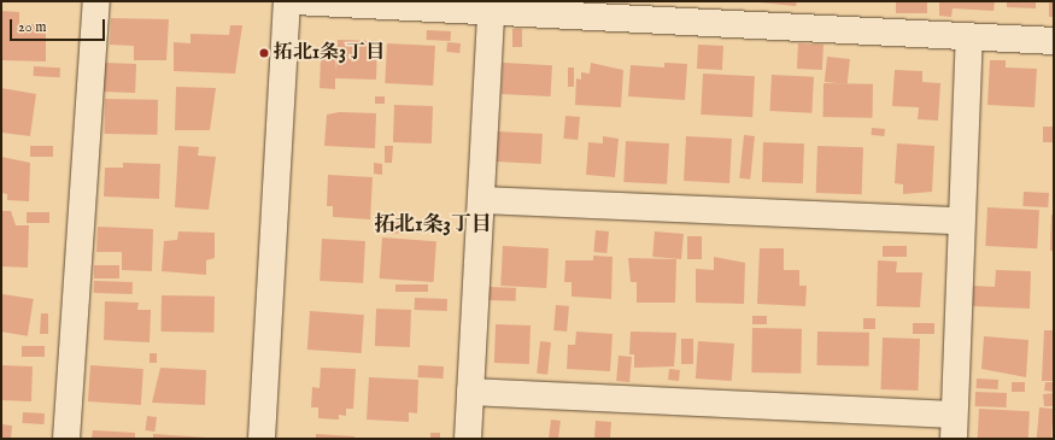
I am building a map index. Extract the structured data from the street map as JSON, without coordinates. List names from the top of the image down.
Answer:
{
  "districts": ["拓北1条3丁目"],
  "places": ["拓北1条3丁目"],
  "scale_bar": "20 m"
}
